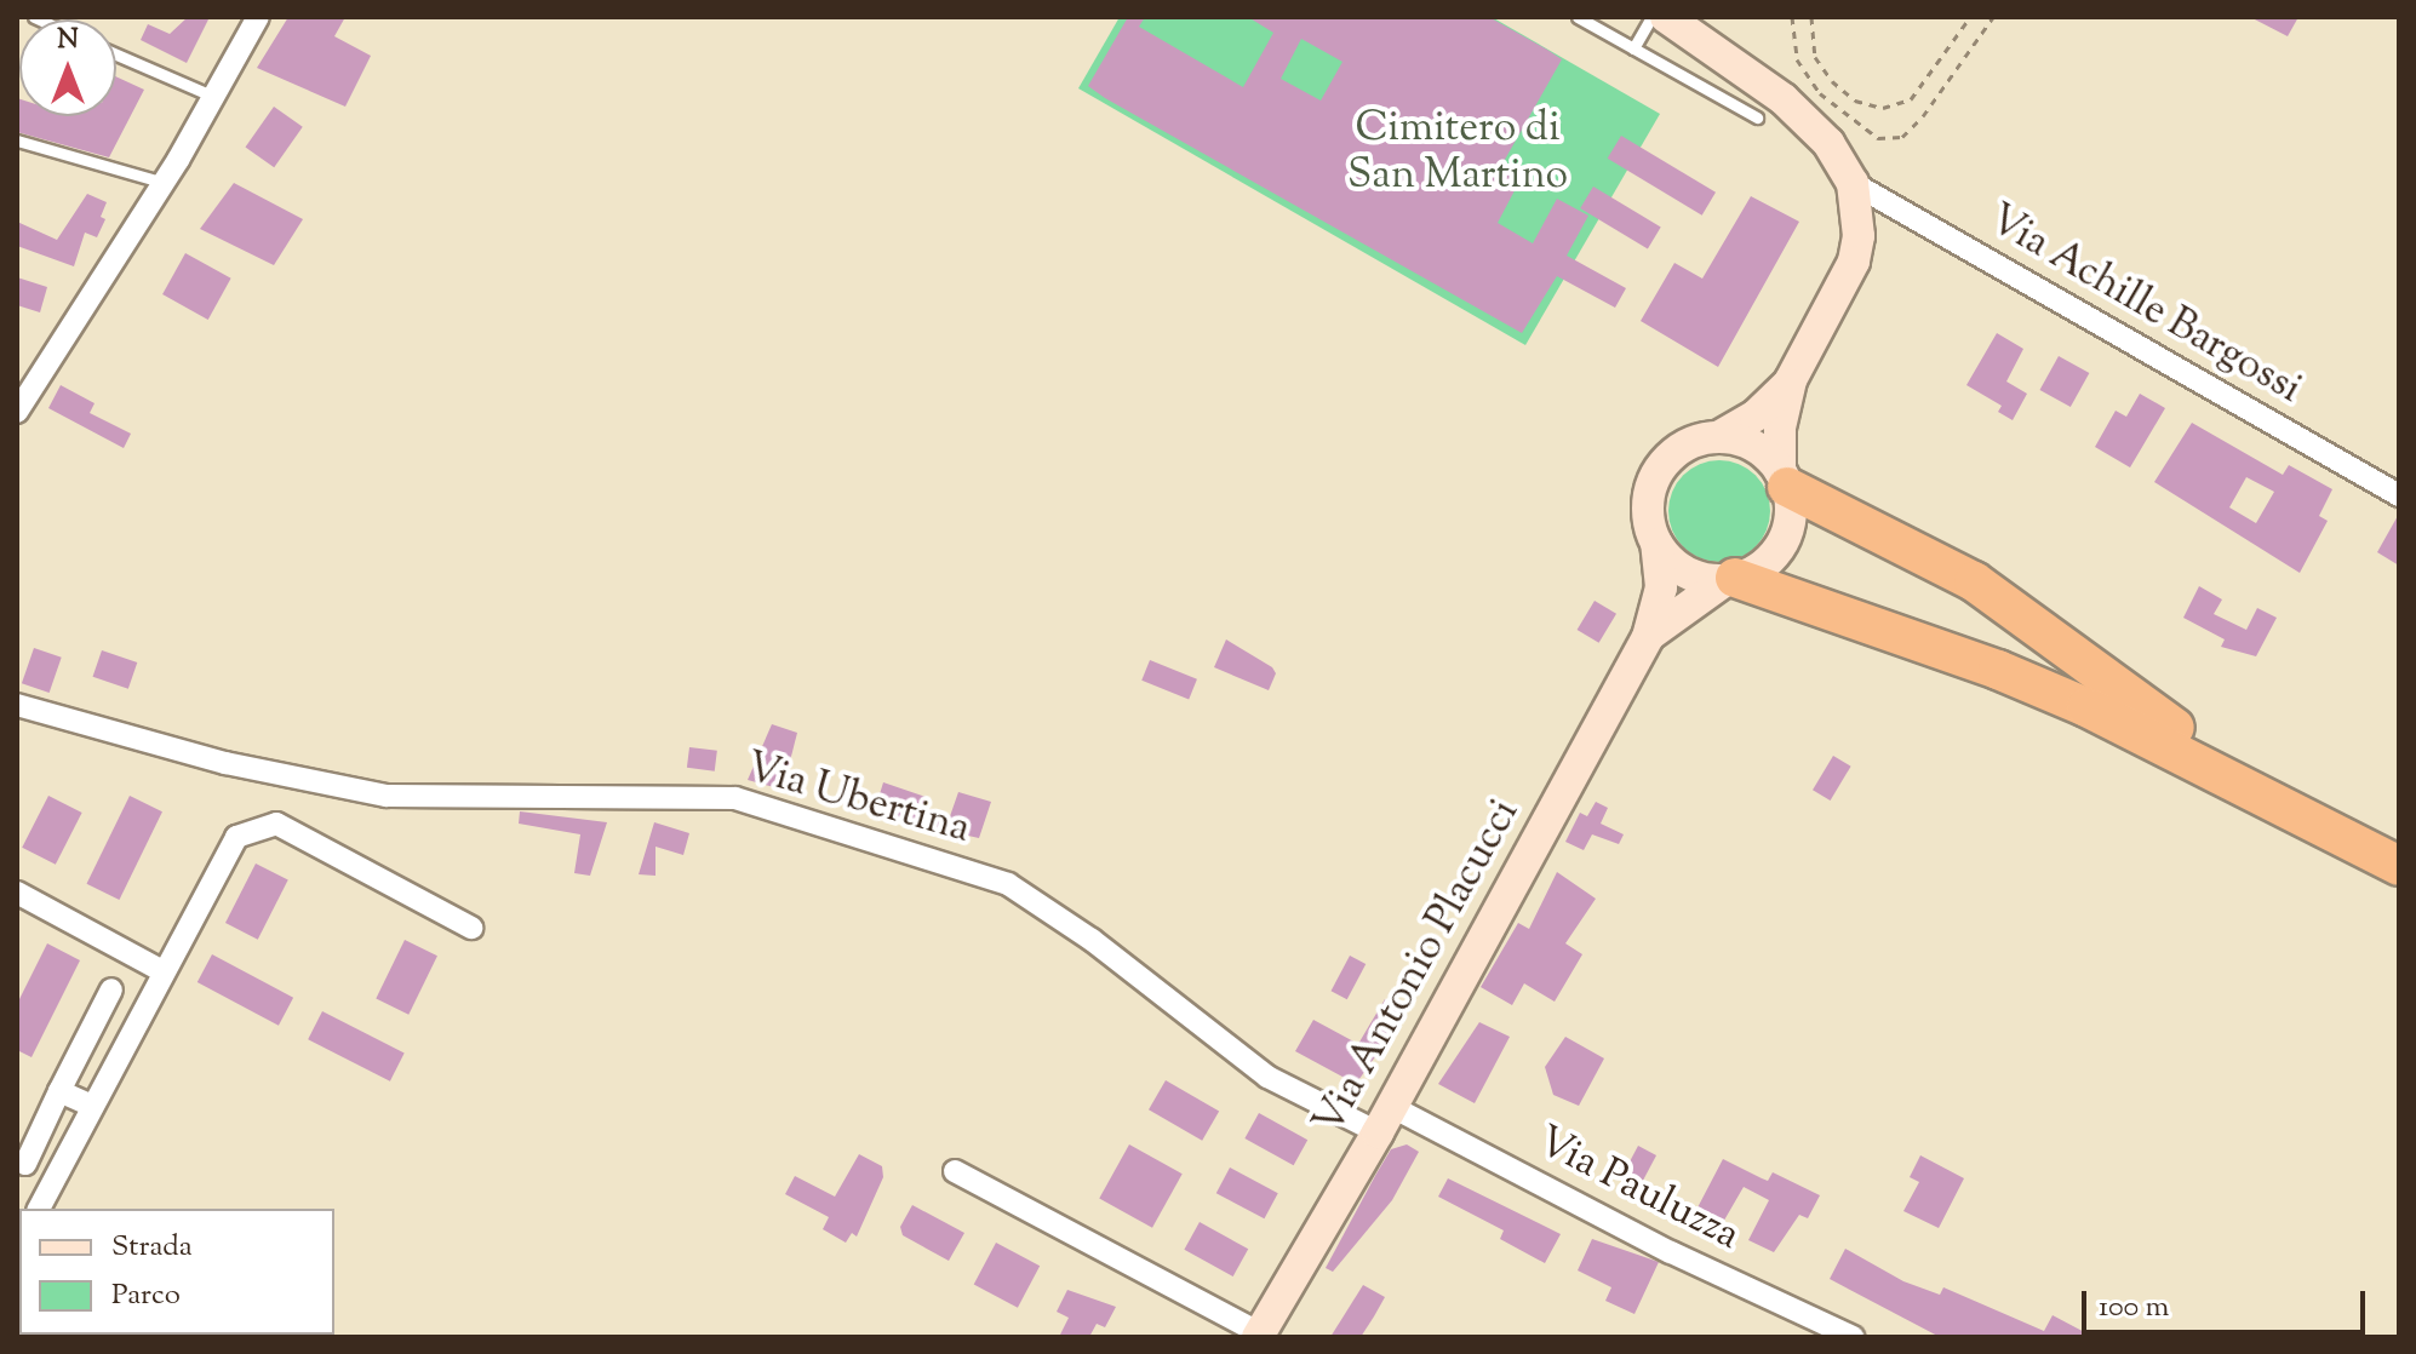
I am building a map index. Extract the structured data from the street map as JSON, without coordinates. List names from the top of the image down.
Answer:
{
  "streets": {
    "main road": ["Via Antonio Placucci"],
    "street": ["Via Achille Bargossi", "Via Ubertina", "Via Pauluzza"]
  },
  "crossings": [
    ["Via Achille Bargossi", "Via Antonio Placucci"],
    ["Via Ubertina", "Via Antonio Placucci"],
    ["Via Ubertina", "Via Pauluzza"],
    ["Via Antonio Placucci", "Via Pauluzza"]
  ],
  "parks": ["Cimitero di San Martino"],
  "legend": ["Strada", "Parco"],
  "scale_bar": "100 m",
  "north": "top"
}
